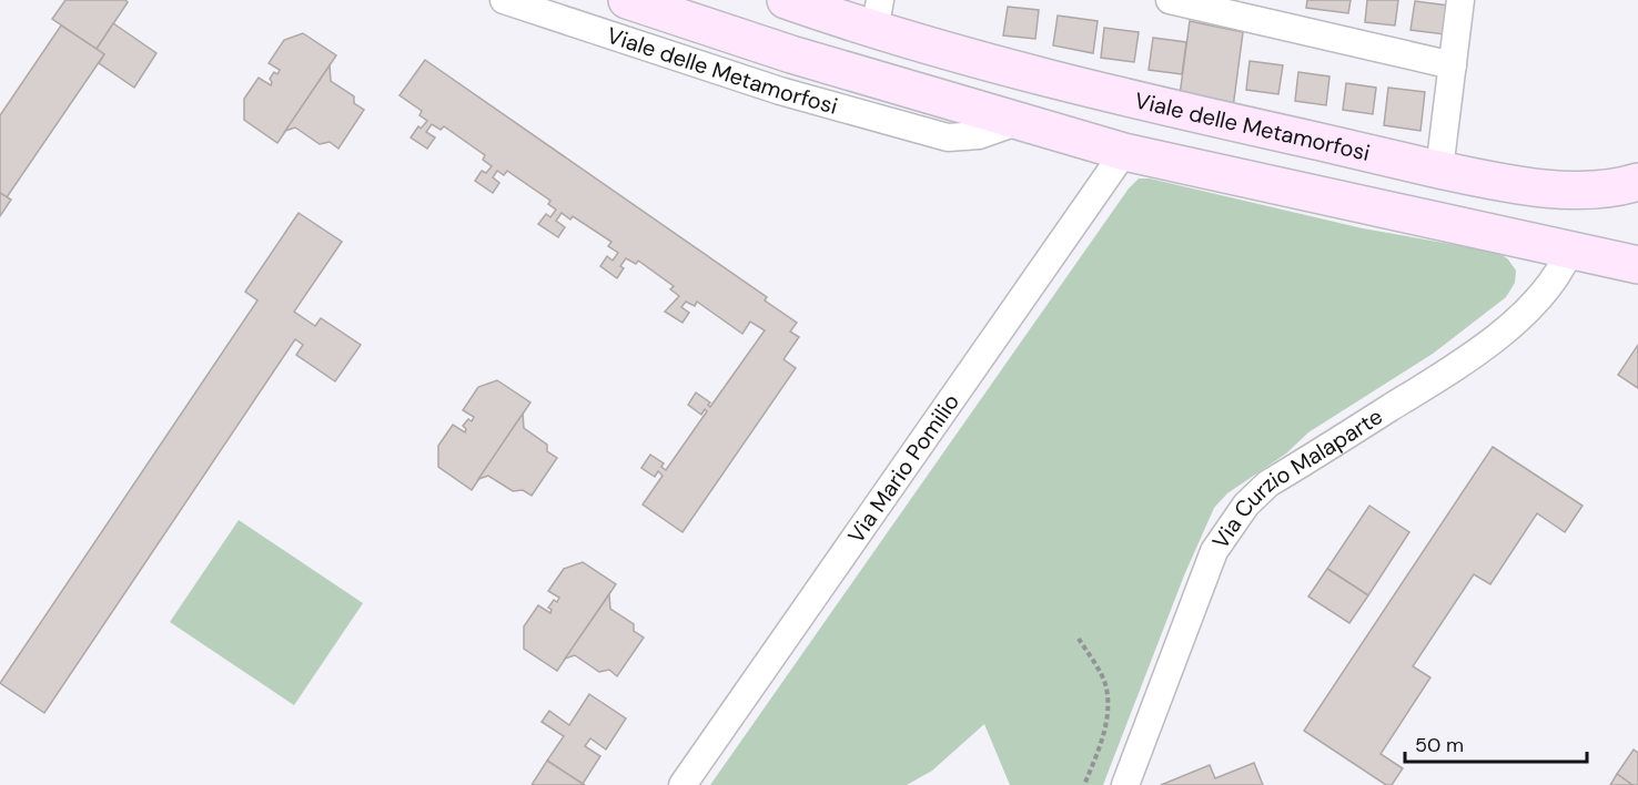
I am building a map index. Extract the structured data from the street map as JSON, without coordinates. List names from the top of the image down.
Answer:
{
  "streets": {
    "street": ["Viale delle Metamorfosi", "Via Mario Pomilio", "Via Curzio Malaparte"]
  },
  "crossings": [
    ["Viale delle Metamorfosi", "Via Mario Pomilio"],
    ["Viale delle Metamorfosi", "Via Curzio Malaparte"]
  ],
  "scale_bar": "50 m"
}
